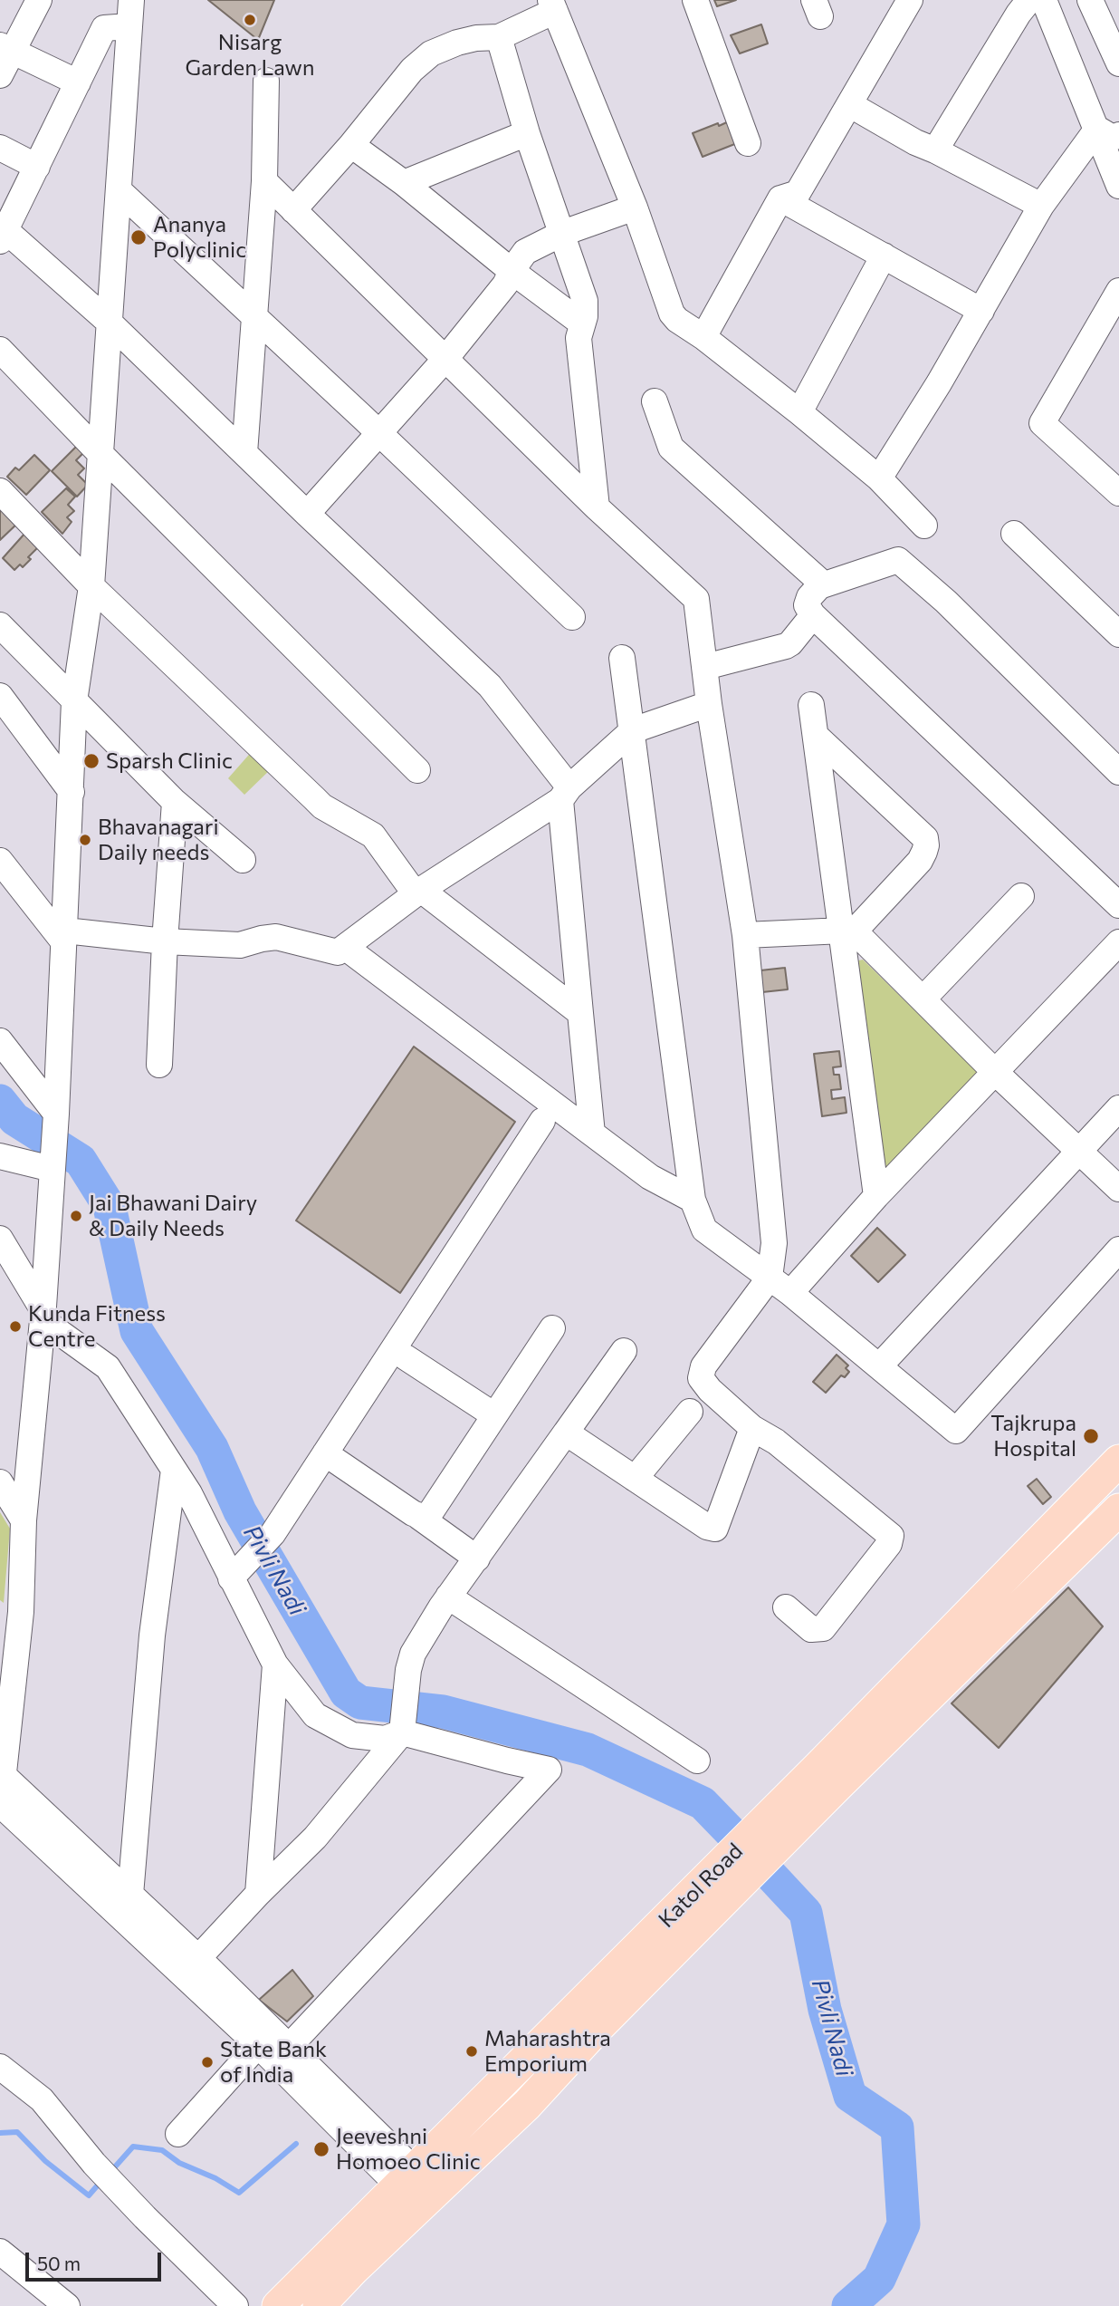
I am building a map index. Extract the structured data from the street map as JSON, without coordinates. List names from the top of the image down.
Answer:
{
  "streets": {
    "main road": ["Katol Road"]
  },
  "water": ["Pivli Nadi"],
  "places": [
    "Nisarg Garden Lawn",
    "Ananya Polyclinic",
    "Sparsh Clinic",
    "Bhavanagari Daily needs",
    "Jai Bhawani Dairy & Daily Needs",
    "Kunda Fitness Centre",
    "Tajkrupa Hospital",
    "Maharashtra Emporium",
    "State Bank of India",
    "Jeeveshni Homoeo Clinic"
  ],
  "scale_bar": "50 m"
}
